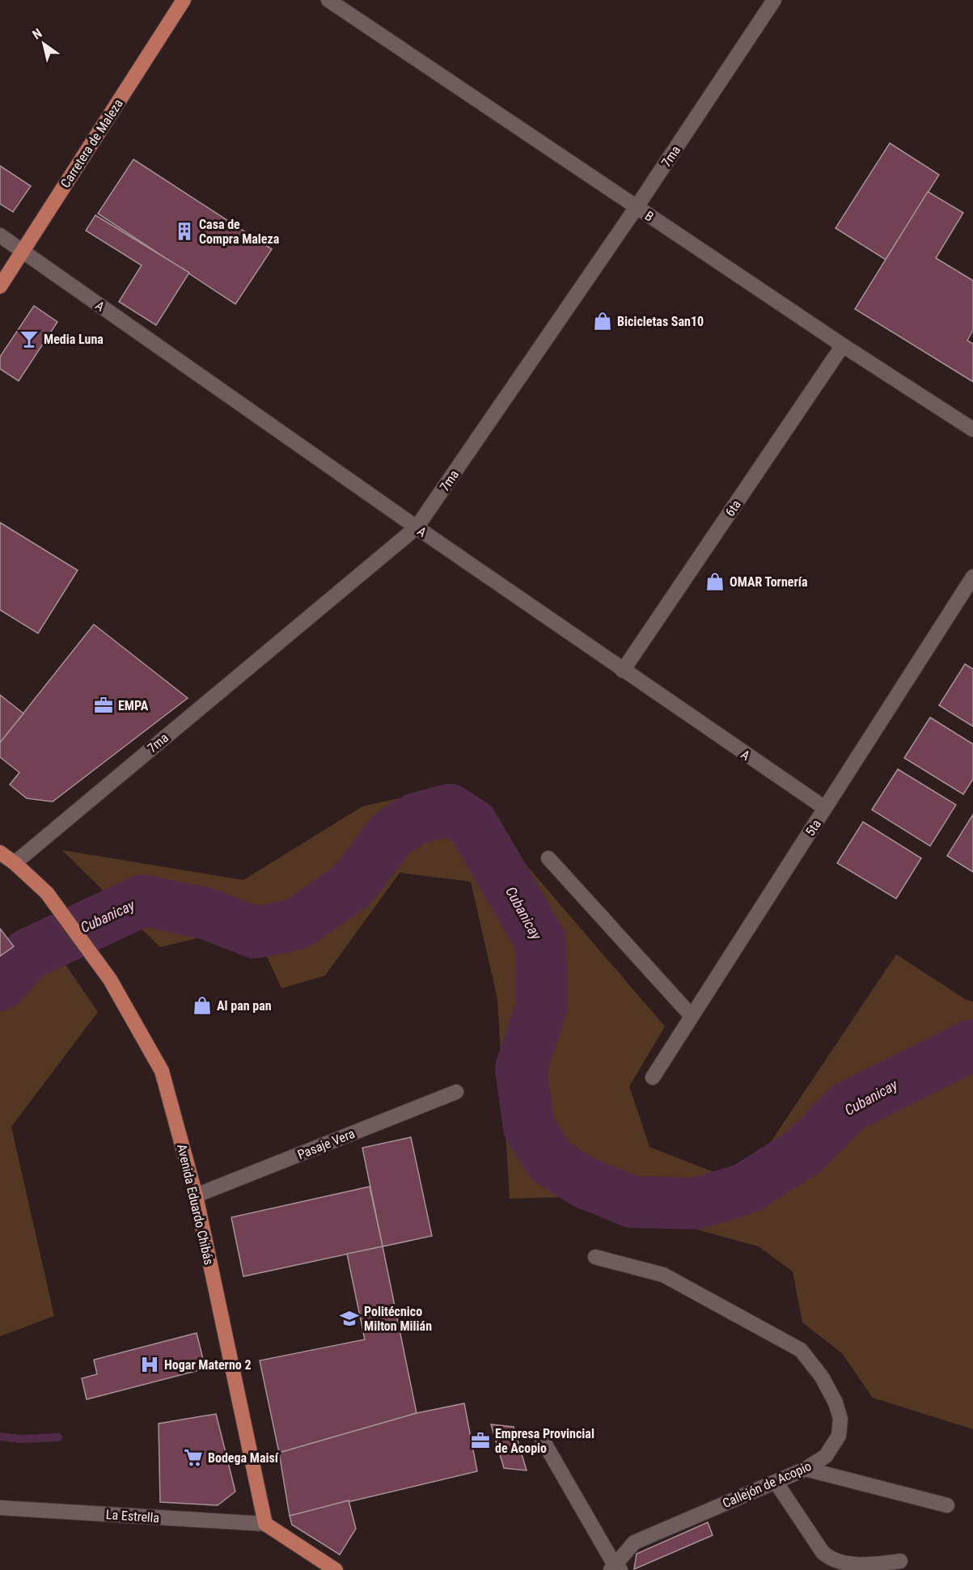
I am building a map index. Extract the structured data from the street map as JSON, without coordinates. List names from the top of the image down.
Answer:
{
  "streets": {
    "main road": ["Carretera de Maleza", "Avenida Eduardo Chibás"],
    "street": [
      "7ma",
      "B",
      "A",
      "6ta",
      "5ta",
      "Pasaje Vera",
      "Callejón de Acopio",
      "La Estrella"
    ]
  },
  "crossings": [
    ["Carretera de Maleza", "A"],
    ["7ma", "B"],
    ["7ma", "A"],
    ["7ma", "Avenida Eduardo Chibás"],
    ["B", "6ta"],
    ["A", "6ta"],
    ["A", "5ta"],
    ["Pasaje Vera", "Avenida Eduardo Chibás"],
    ["Avenida Eduardo Chibás", "La Estrella"]
  ],
  "water": ["Cubanicay"],
  "places": {
    "building": ["Casa de Compra Maleza"],
    "shop": ["Bicicletas San10", "OMAR Tornería", "Al pan pan"],
    "bar": ["Media Luna"],
    "office": ["EMPA", "Empresa Provincial de Acopio"],
    "school or university": ["Politécnico Milton Milián"],
    "hospital": ["Hogar Materno 2"],
    "supermarket": ["Bodega Maisí"]
  },
  "north": "top left"
}
